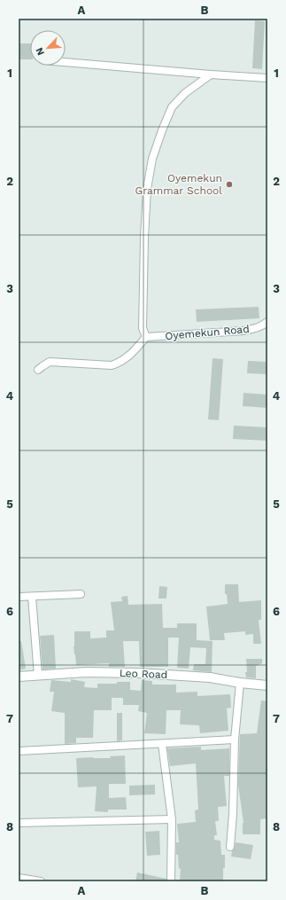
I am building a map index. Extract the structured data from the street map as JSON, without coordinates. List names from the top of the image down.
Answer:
{
  "streets": {
    "street": ["Oyemekun Road", "Leo Road"]
  },
  "places": ["Oyemekun Grammar School"],
  "north": "bottom left",
  "grid": {
    "columns": ["A", "B"],
    "rows": [
      "1",
      "2",
      "3",
      "4",
      "5",
      "6",
      "7",
      "8"
    ]
  }
}
